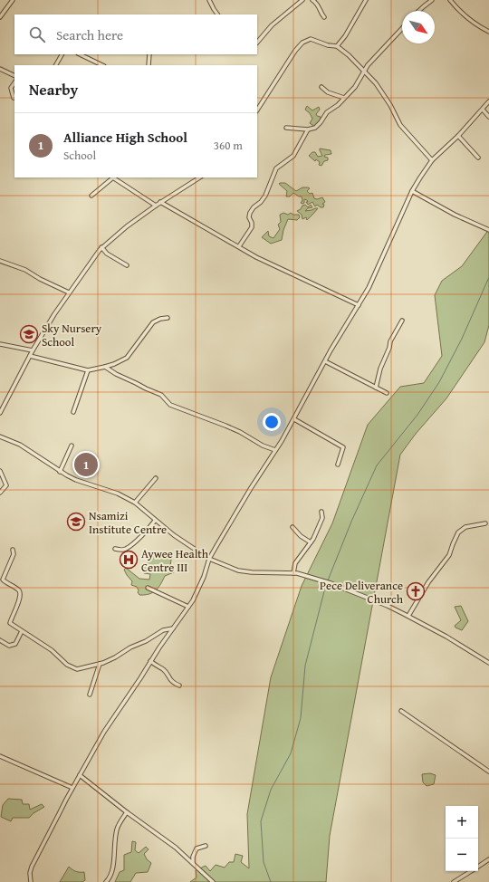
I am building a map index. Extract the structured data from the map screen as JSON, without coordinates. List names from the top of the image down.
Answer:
{
  "places": {
    "school or university": ["Sky Nursery School", "Nsamizi Institute Centre"],
    "hospital": ["Aywee Health Centre III"],
    "church": ["Pece Deliverance Church"]
  },
  "north": "bottom right",
  "page": {
    "search": "Search here",
    "heading": "Nearby",
    "list": [
      {
        "mark": "1",
        "name": "Alliance High School",
        "note": "School",
        "value": "360 m"
      }
    ],
    "pins": "1",
    "map_buttons": ["+", "−"]
  }
}
